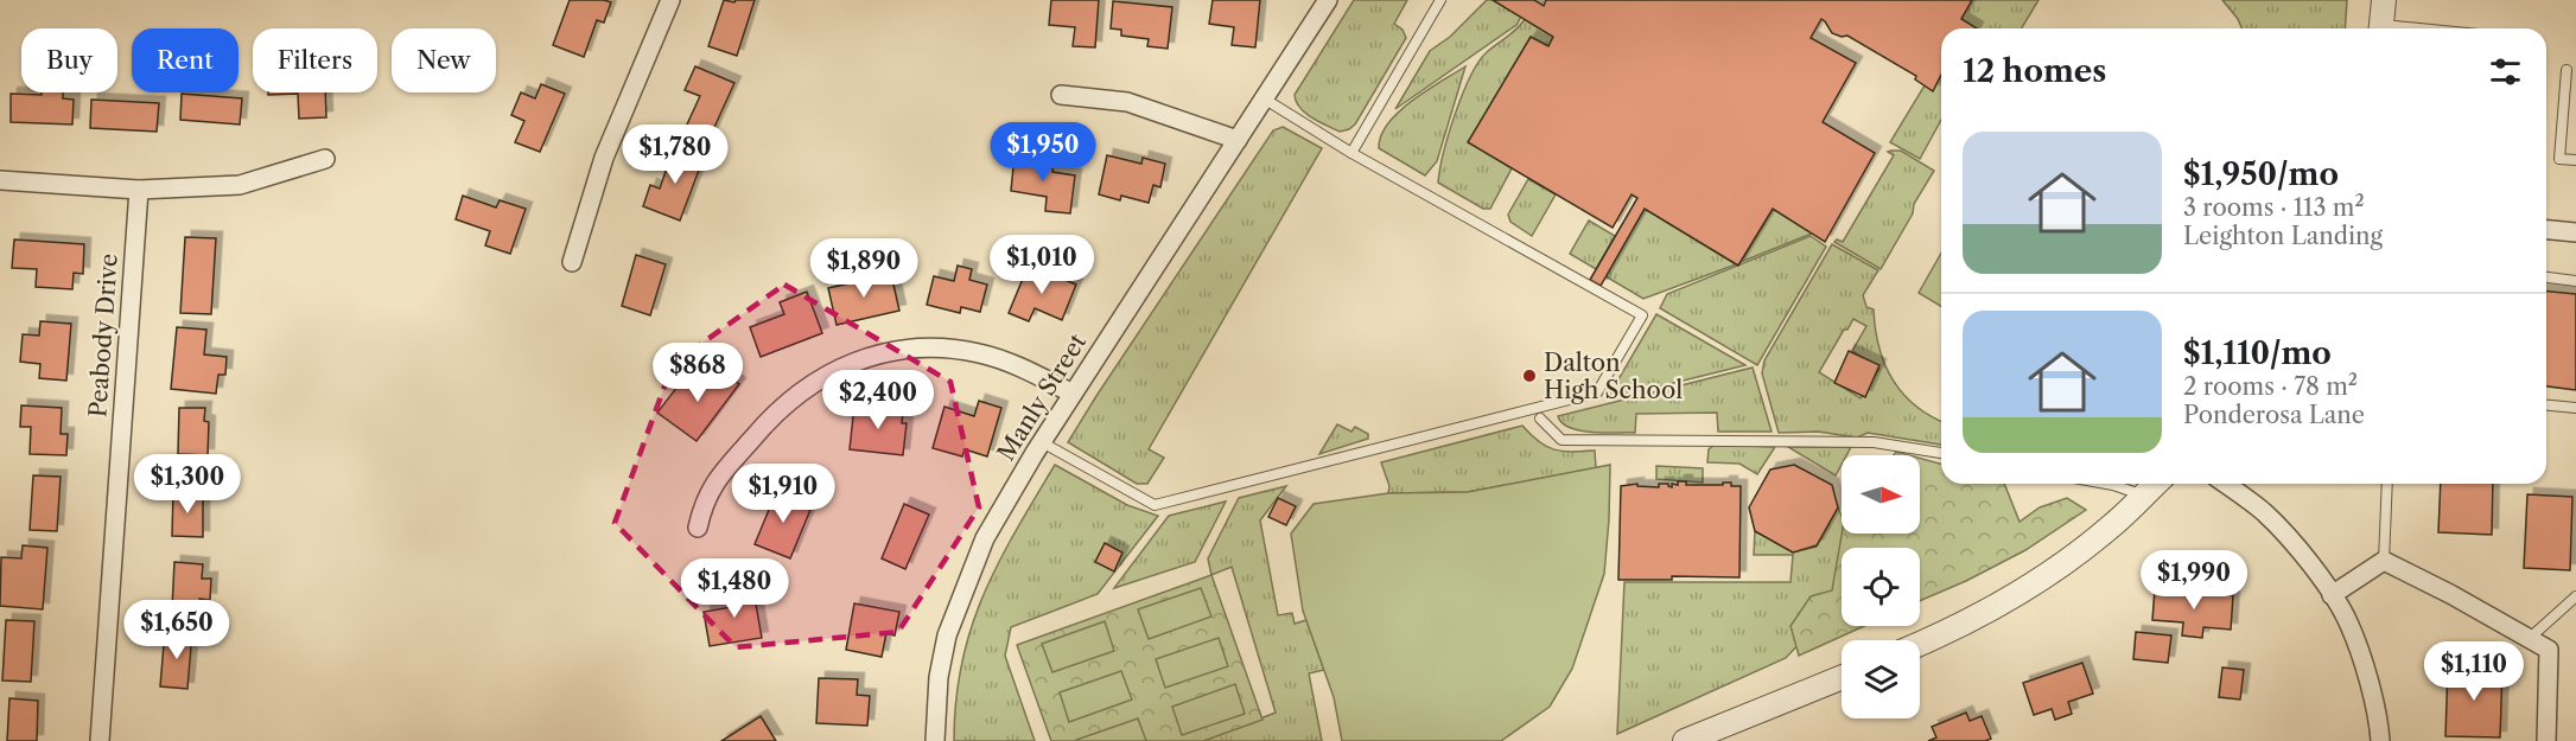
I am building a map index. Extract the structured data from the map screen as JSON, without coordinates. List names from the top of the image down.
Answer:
{
  "streets": {
    "street": ["Peabody Drive", "Manly Street"]
  },
  "places": ["Dalton High School"],
  "north": "right",
  "page": {
    "chip": [
      "Buy",
      "Rent",
      "Filters",
      "New"
    ],
    "heading": "12 homes",
    "list": [
      {
        "name": "$1,950/mo",
        "note": "3 rooms · 113 m² · Leighton Landing"
      },
      {
        "name": "$1,110/mo",
        "note": "2 rooms · 78 m² · Ponderosa Lane"
      }
    ],
    "price": [
      "$1,950",
      "$1,780",
      "$1,010",
      "$1,890",
      "$868",
      "$2,400",
      "$1,300",
      "$1,910",
      "$1,990",
      "$1,480",
      "$1,650",
      "$1,110"
    ]
  }
}
